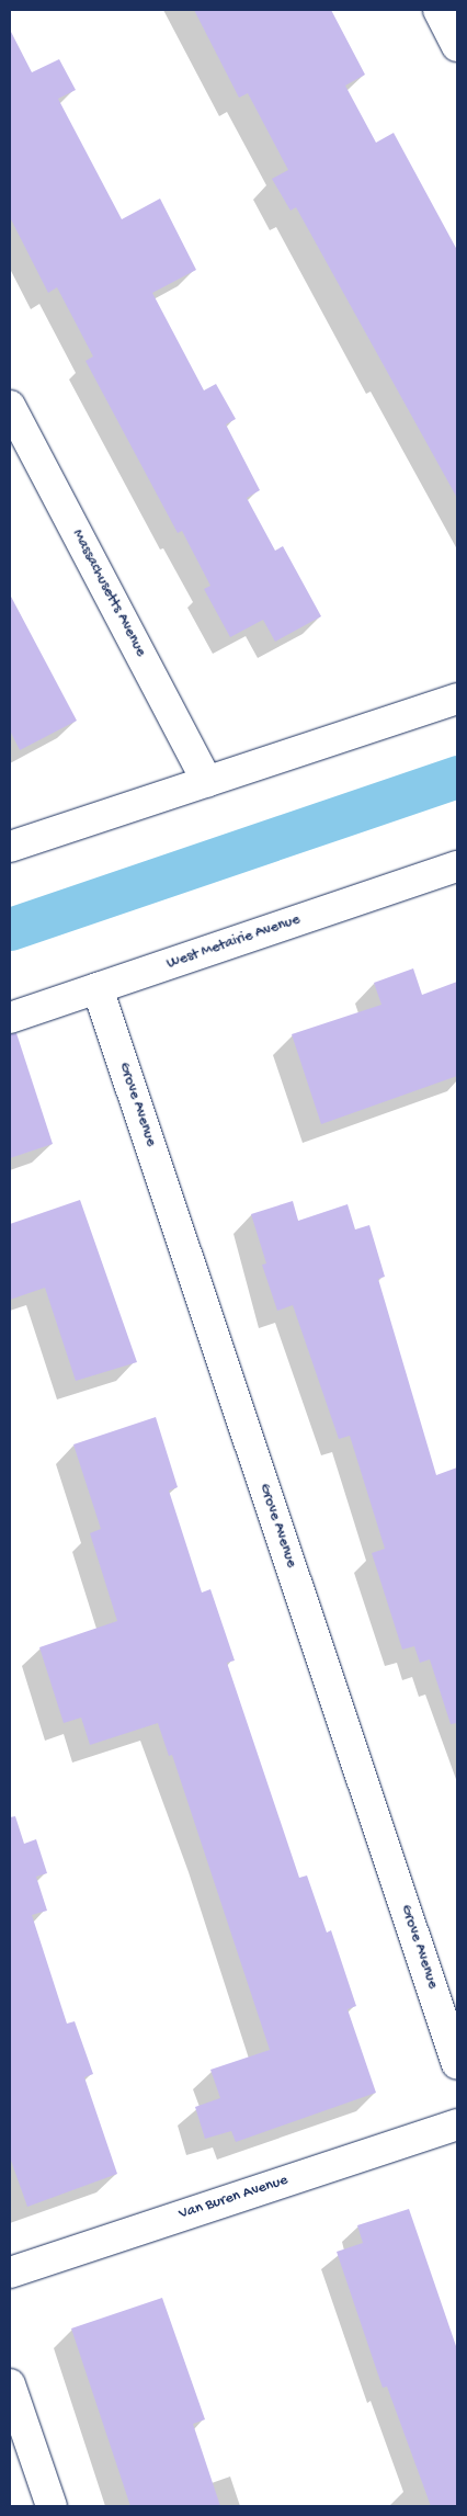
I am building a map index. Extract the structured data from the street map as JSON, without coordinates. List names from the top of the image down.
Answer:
{
  "streets": {
    "street": [
      "Massachusetts Avenue",
      "West Metairie Avenue",
      "Grove Avenue",
      "Van Buren Avenue"
    ]
  },
  "crossings": [
    ["West Metairie Avenue", "Grove Avenue"]
  ]
}
